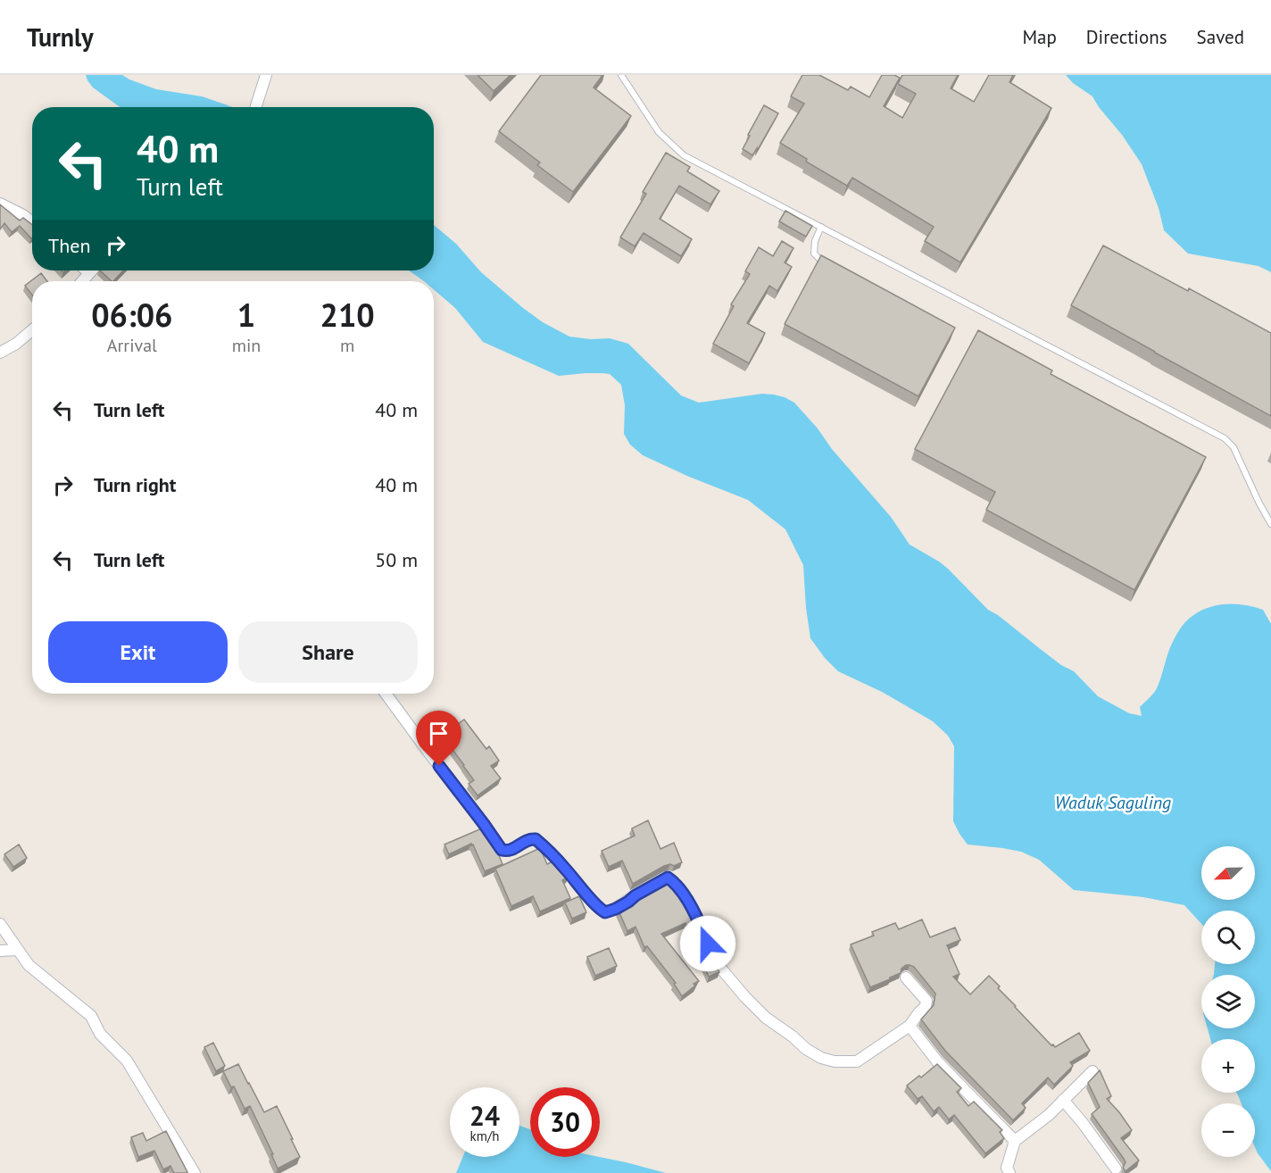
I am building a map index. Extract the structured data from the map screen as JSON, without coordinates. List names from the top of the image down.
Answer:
{
  "water": ["Waduk Saguling"],
  "north": "bottom left",
  "page": {
    "header": "Turnly",
    "nav": ["Map", "Directions", "Saved"],
    "turn": ["40 m", "Turn left"],
    "then": "Then",
    "eta": [
      "06:06",
      "Arrival",
      "1",
      "min",
      "210",
      "m"
    ],
    "list": [
      {
        "name": "Turn left",
        "value": "40 m"
      },
      {
        "name": "Turn right",
        "value": "40 m"
      },
      {
        "name": "Turn left",
        "value": "50 m"
      }
    ],
    "buttons": ["Exit", "Share"],
    "map_buttons": ["+", "−"],
    "speed": "24 km/h",
    "limit": "30"
  }
}
